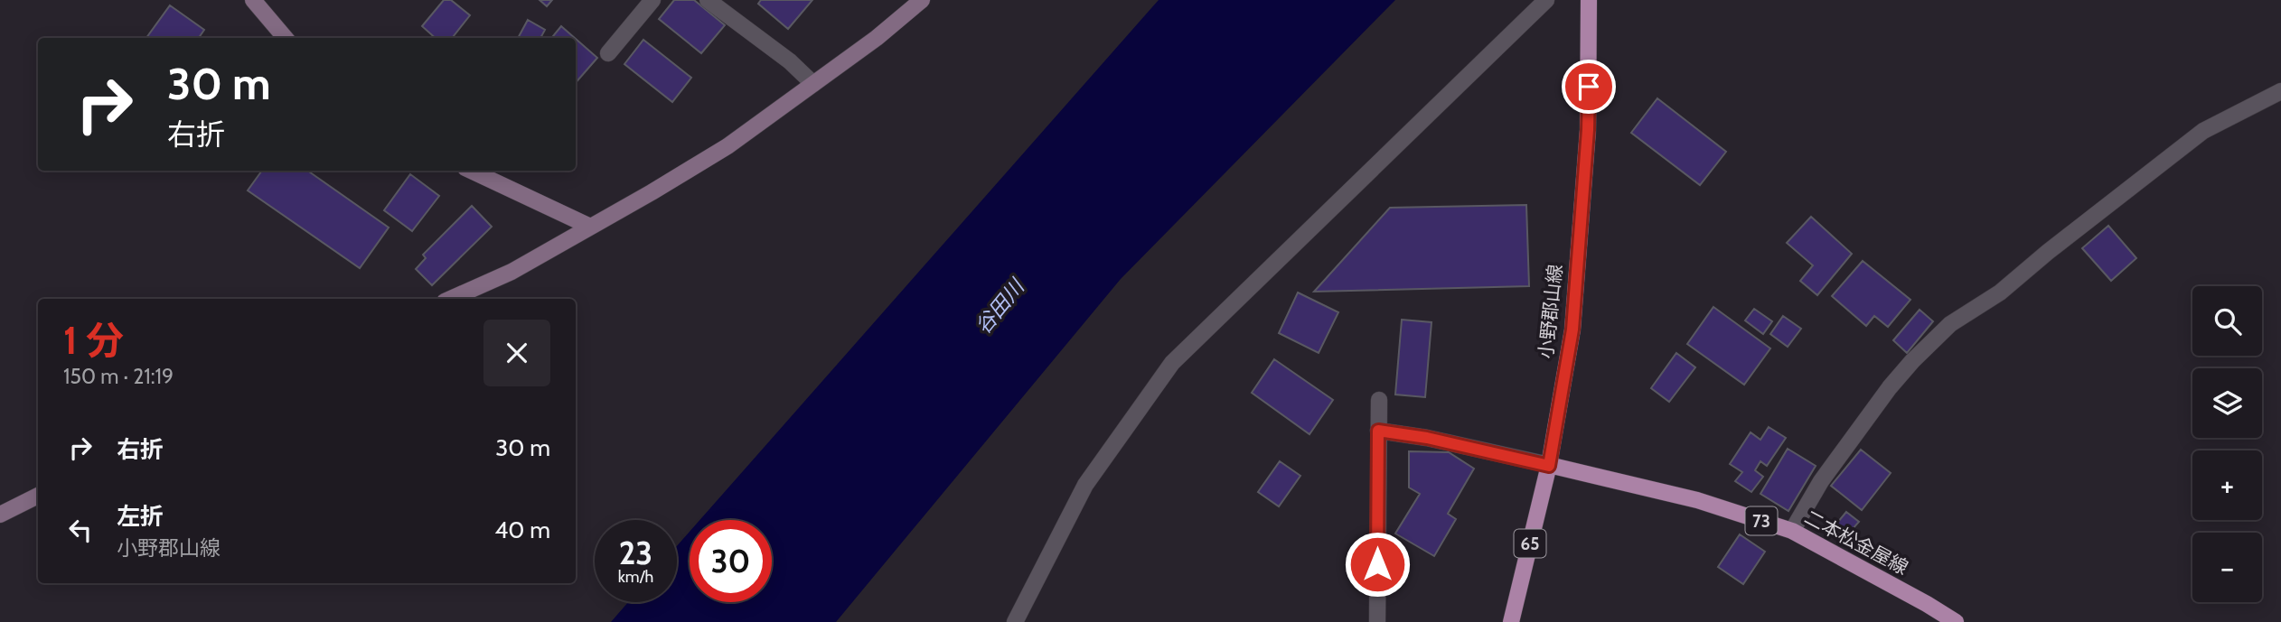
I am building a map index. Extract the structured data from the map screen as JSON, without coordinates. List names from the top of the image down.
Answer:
{
  "streets": {
    "main road": [
      "小野郡山線",
      "73",
      "二本松金屋線",
      "65"
    ]
  },
  "crossings": [
    ["小野郡山線", "二本松金屋線"]
  ],
  "water": ["谷田川"],
  "page": {
    "turn": ["30 m", "右折"],
    "map_buttons": ["+", "−"],
    "heading": ["1 分", "150 m · 21:19"],
    "list": [
      {
        "name": "右折",
        "value": "30 m"
      },
      {
        "name": "左折",
        "note": "小野郡山線",
        "value": "40 m"
      }
    ],
    "speed": "23 km/h",
    "limit": "30"
  }
}
